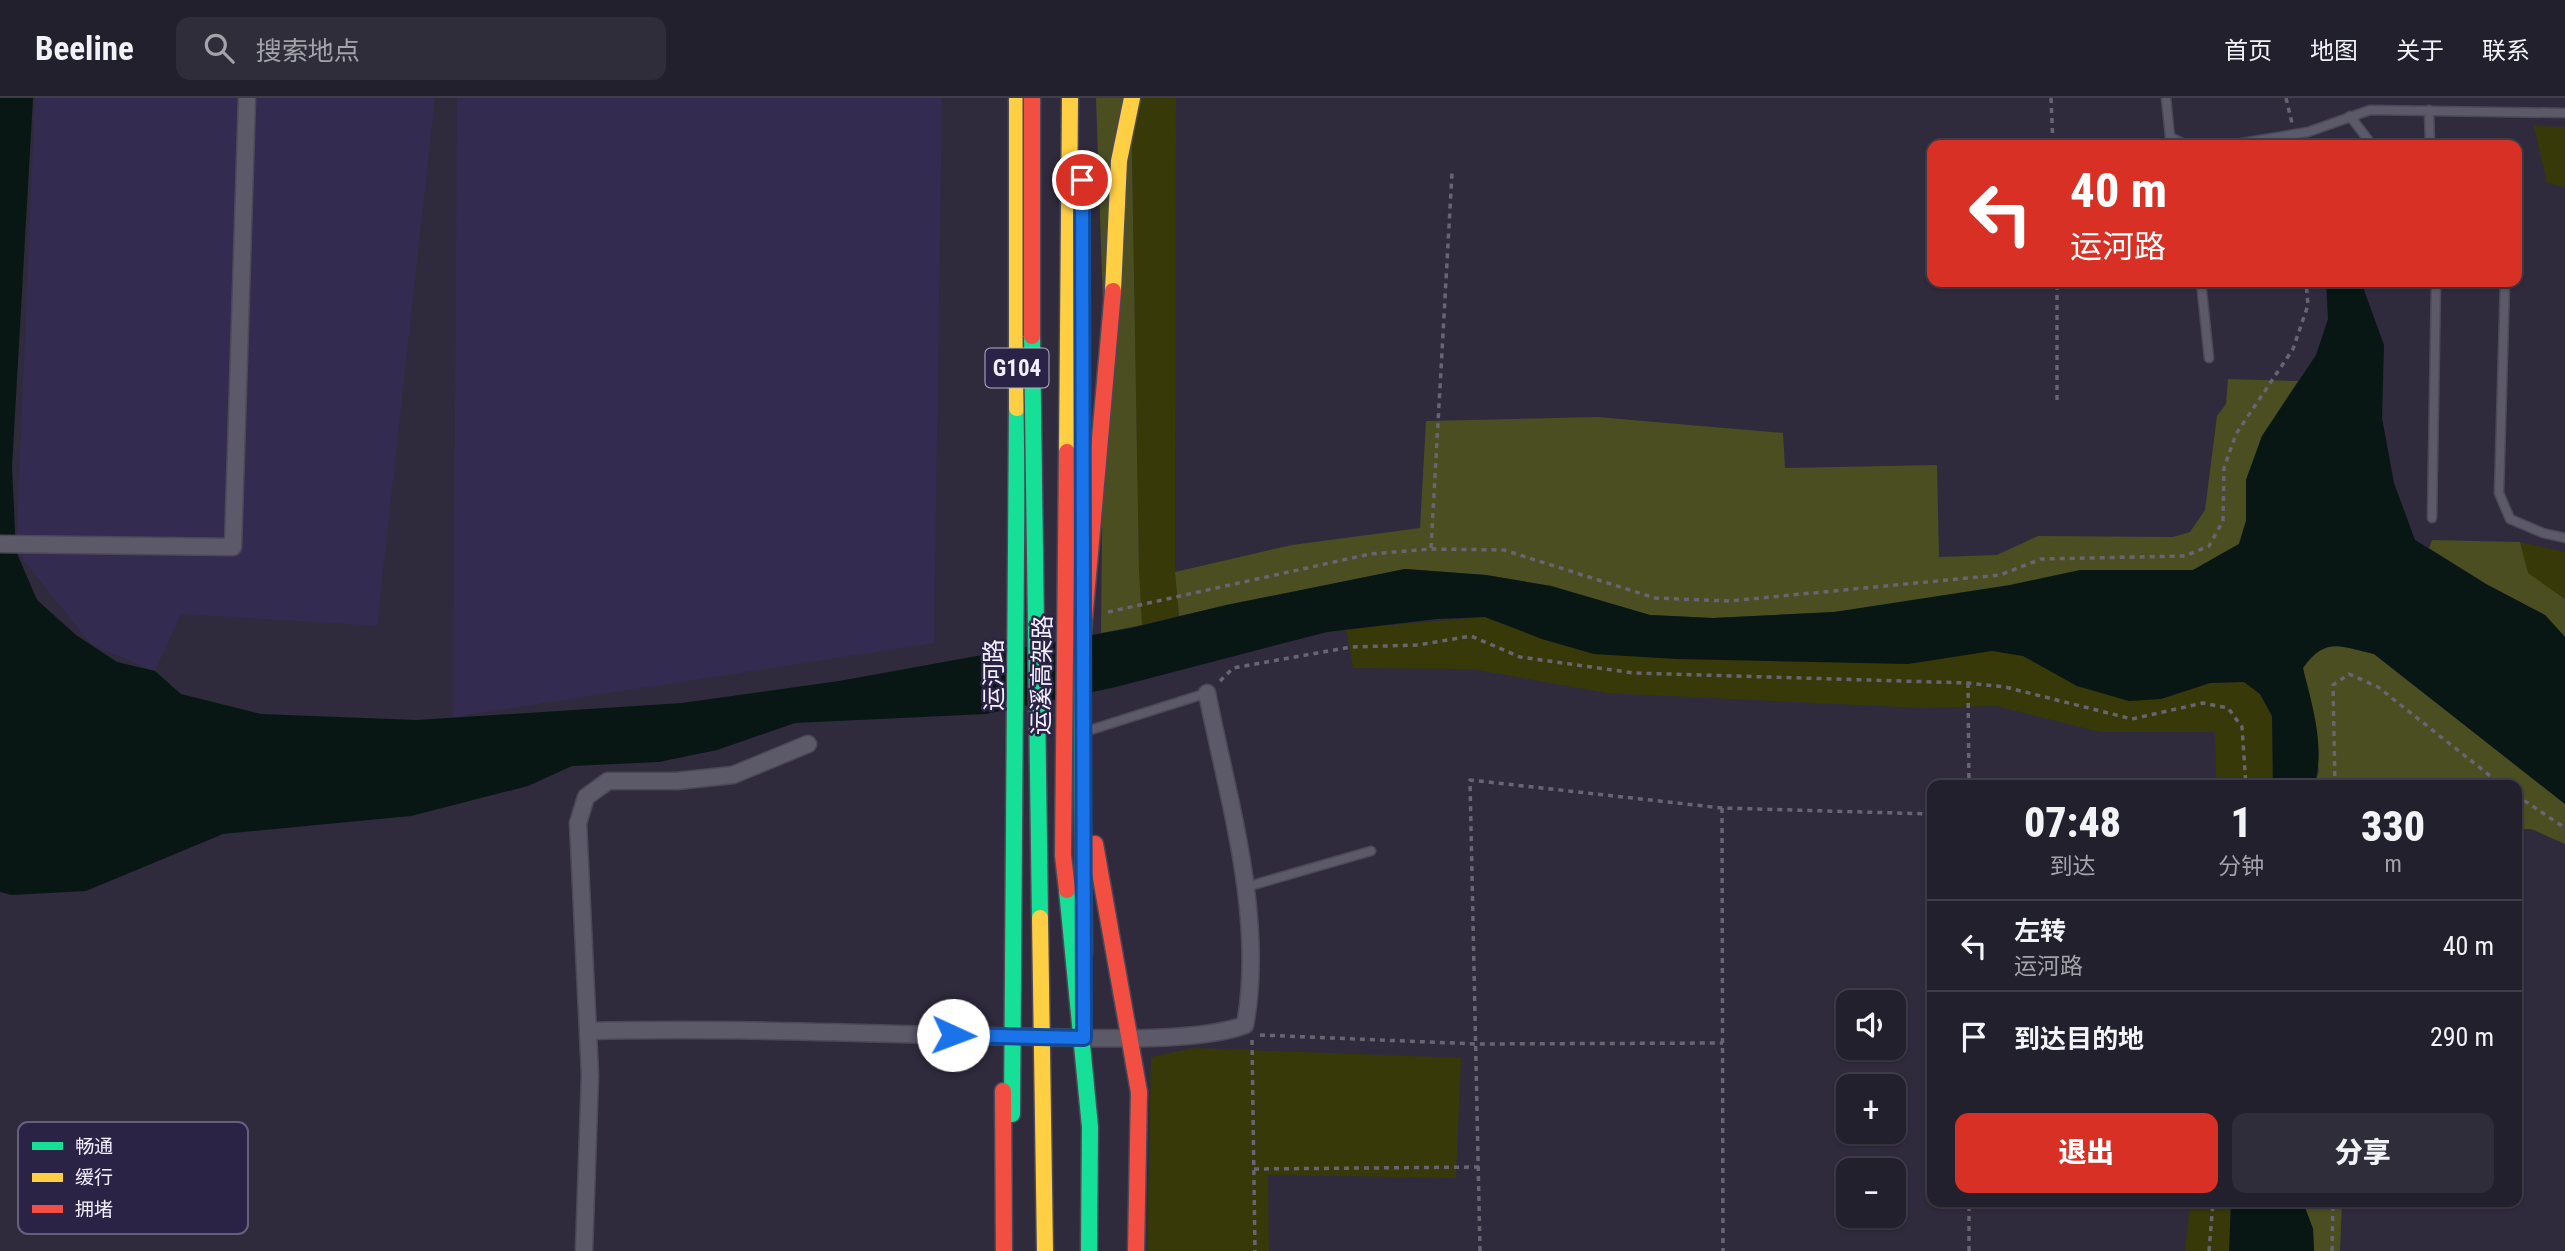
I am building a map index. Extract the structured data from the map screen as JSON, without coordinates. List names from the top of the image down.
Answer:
{
  "streets": {
    "main road": ["G104", "运河路", "运溪高架路"]
  },
  "legend": ["畅通", "缓行", "拥堵"],
  "page": {
    "header": "Beeline",
    "search": "搜索地点",
    "nav": [
      "首页",
      "地图",
      "关于",
      "联系"
    ],
    "turn": ["40 m", "运河路"],
    "eta": [
      "07:48",
      "到达",
      "1",
      "分钟",
      "330",
      "m"
    ],
    "list": [
      {
        "name": "左转",
        "note": "运河路",
        "value": "40 m"
      },
      {
        "name": "到达目的地",
        "value": "290 m"
      }
    ],
    "map_buttons": ["+", "−"],
    "buttons": ["退出", "分享"]
  }
}
